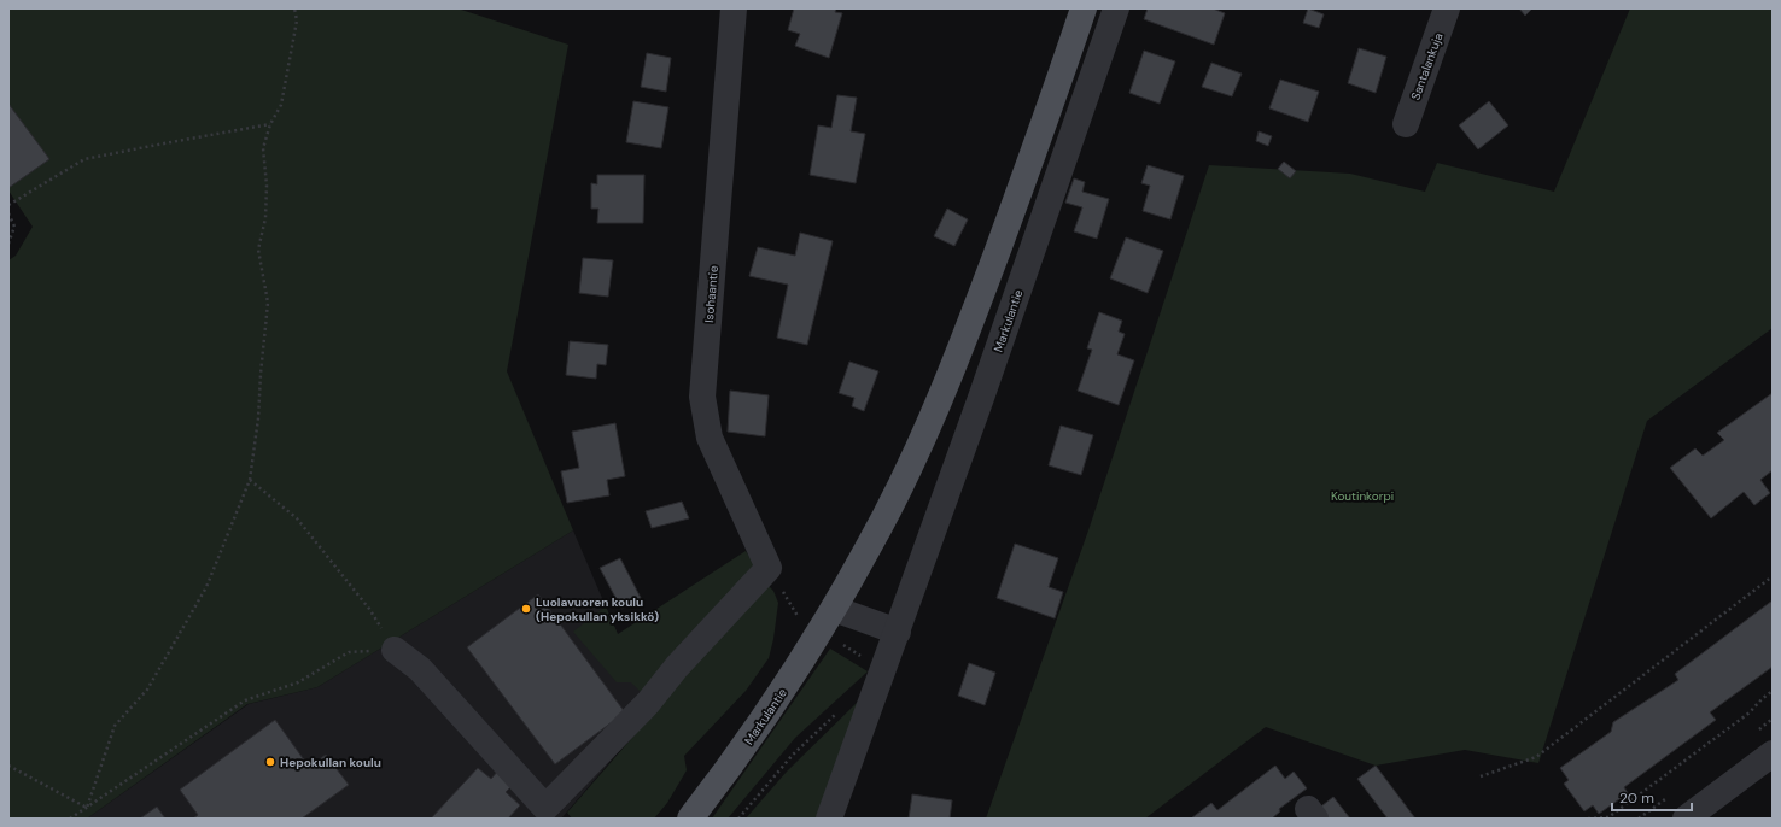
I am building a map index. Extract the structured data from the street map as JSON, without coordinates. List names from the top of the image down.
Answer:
{
  "streets": {
    "main road": ["Markulantie"],
    "street": ["Santalankuja", "Isohaantie"]
  },
  "parks": ["Koutinkorpi"],
  "places": ["Luolavuoren koulu (Hepokullan yksikkö)", "Hepokullan koulu"],
  "scale_bar": "20 m"
}
